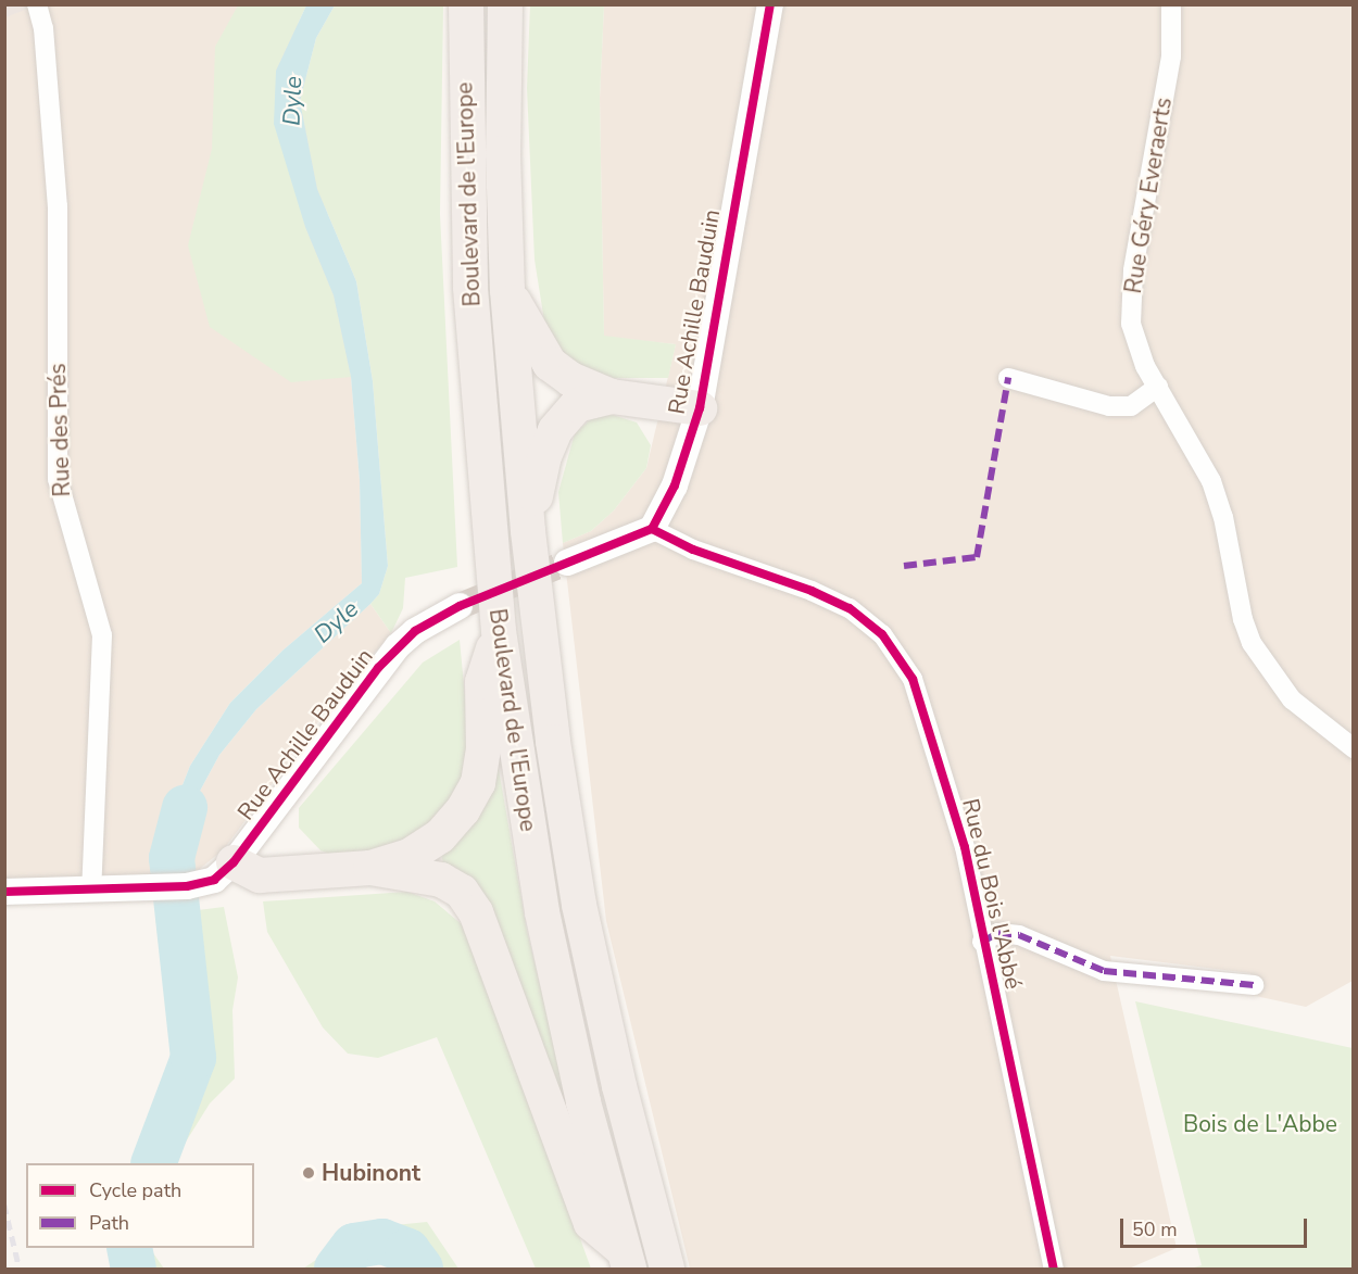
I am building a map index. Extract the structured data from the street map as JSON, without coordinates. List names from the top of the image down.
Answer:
{
  "streets": {
    "highway": ["Boulevard de l'Europe"],
    "street": [
      "Rue Géry Everaerts",
      "Rue Achille Bauduin",
      "Rue des Prés",
      "Rue du Bois l'Abbé"
    ]
  },
  "crossings": [
    ["Rue Achille Bauduin", "Rue des Prés"],
    ["Rue Achille Bauduin", "Rue du Bois l'Abbé"]
  ],
  "water": ["Dyle"],
  "parks": ["Bois de L'Abbe"],
  "places": ["Hubinont"],
  "legend": ["Cycle path", "Path"],
  "scale_bar": "50 m"
}
